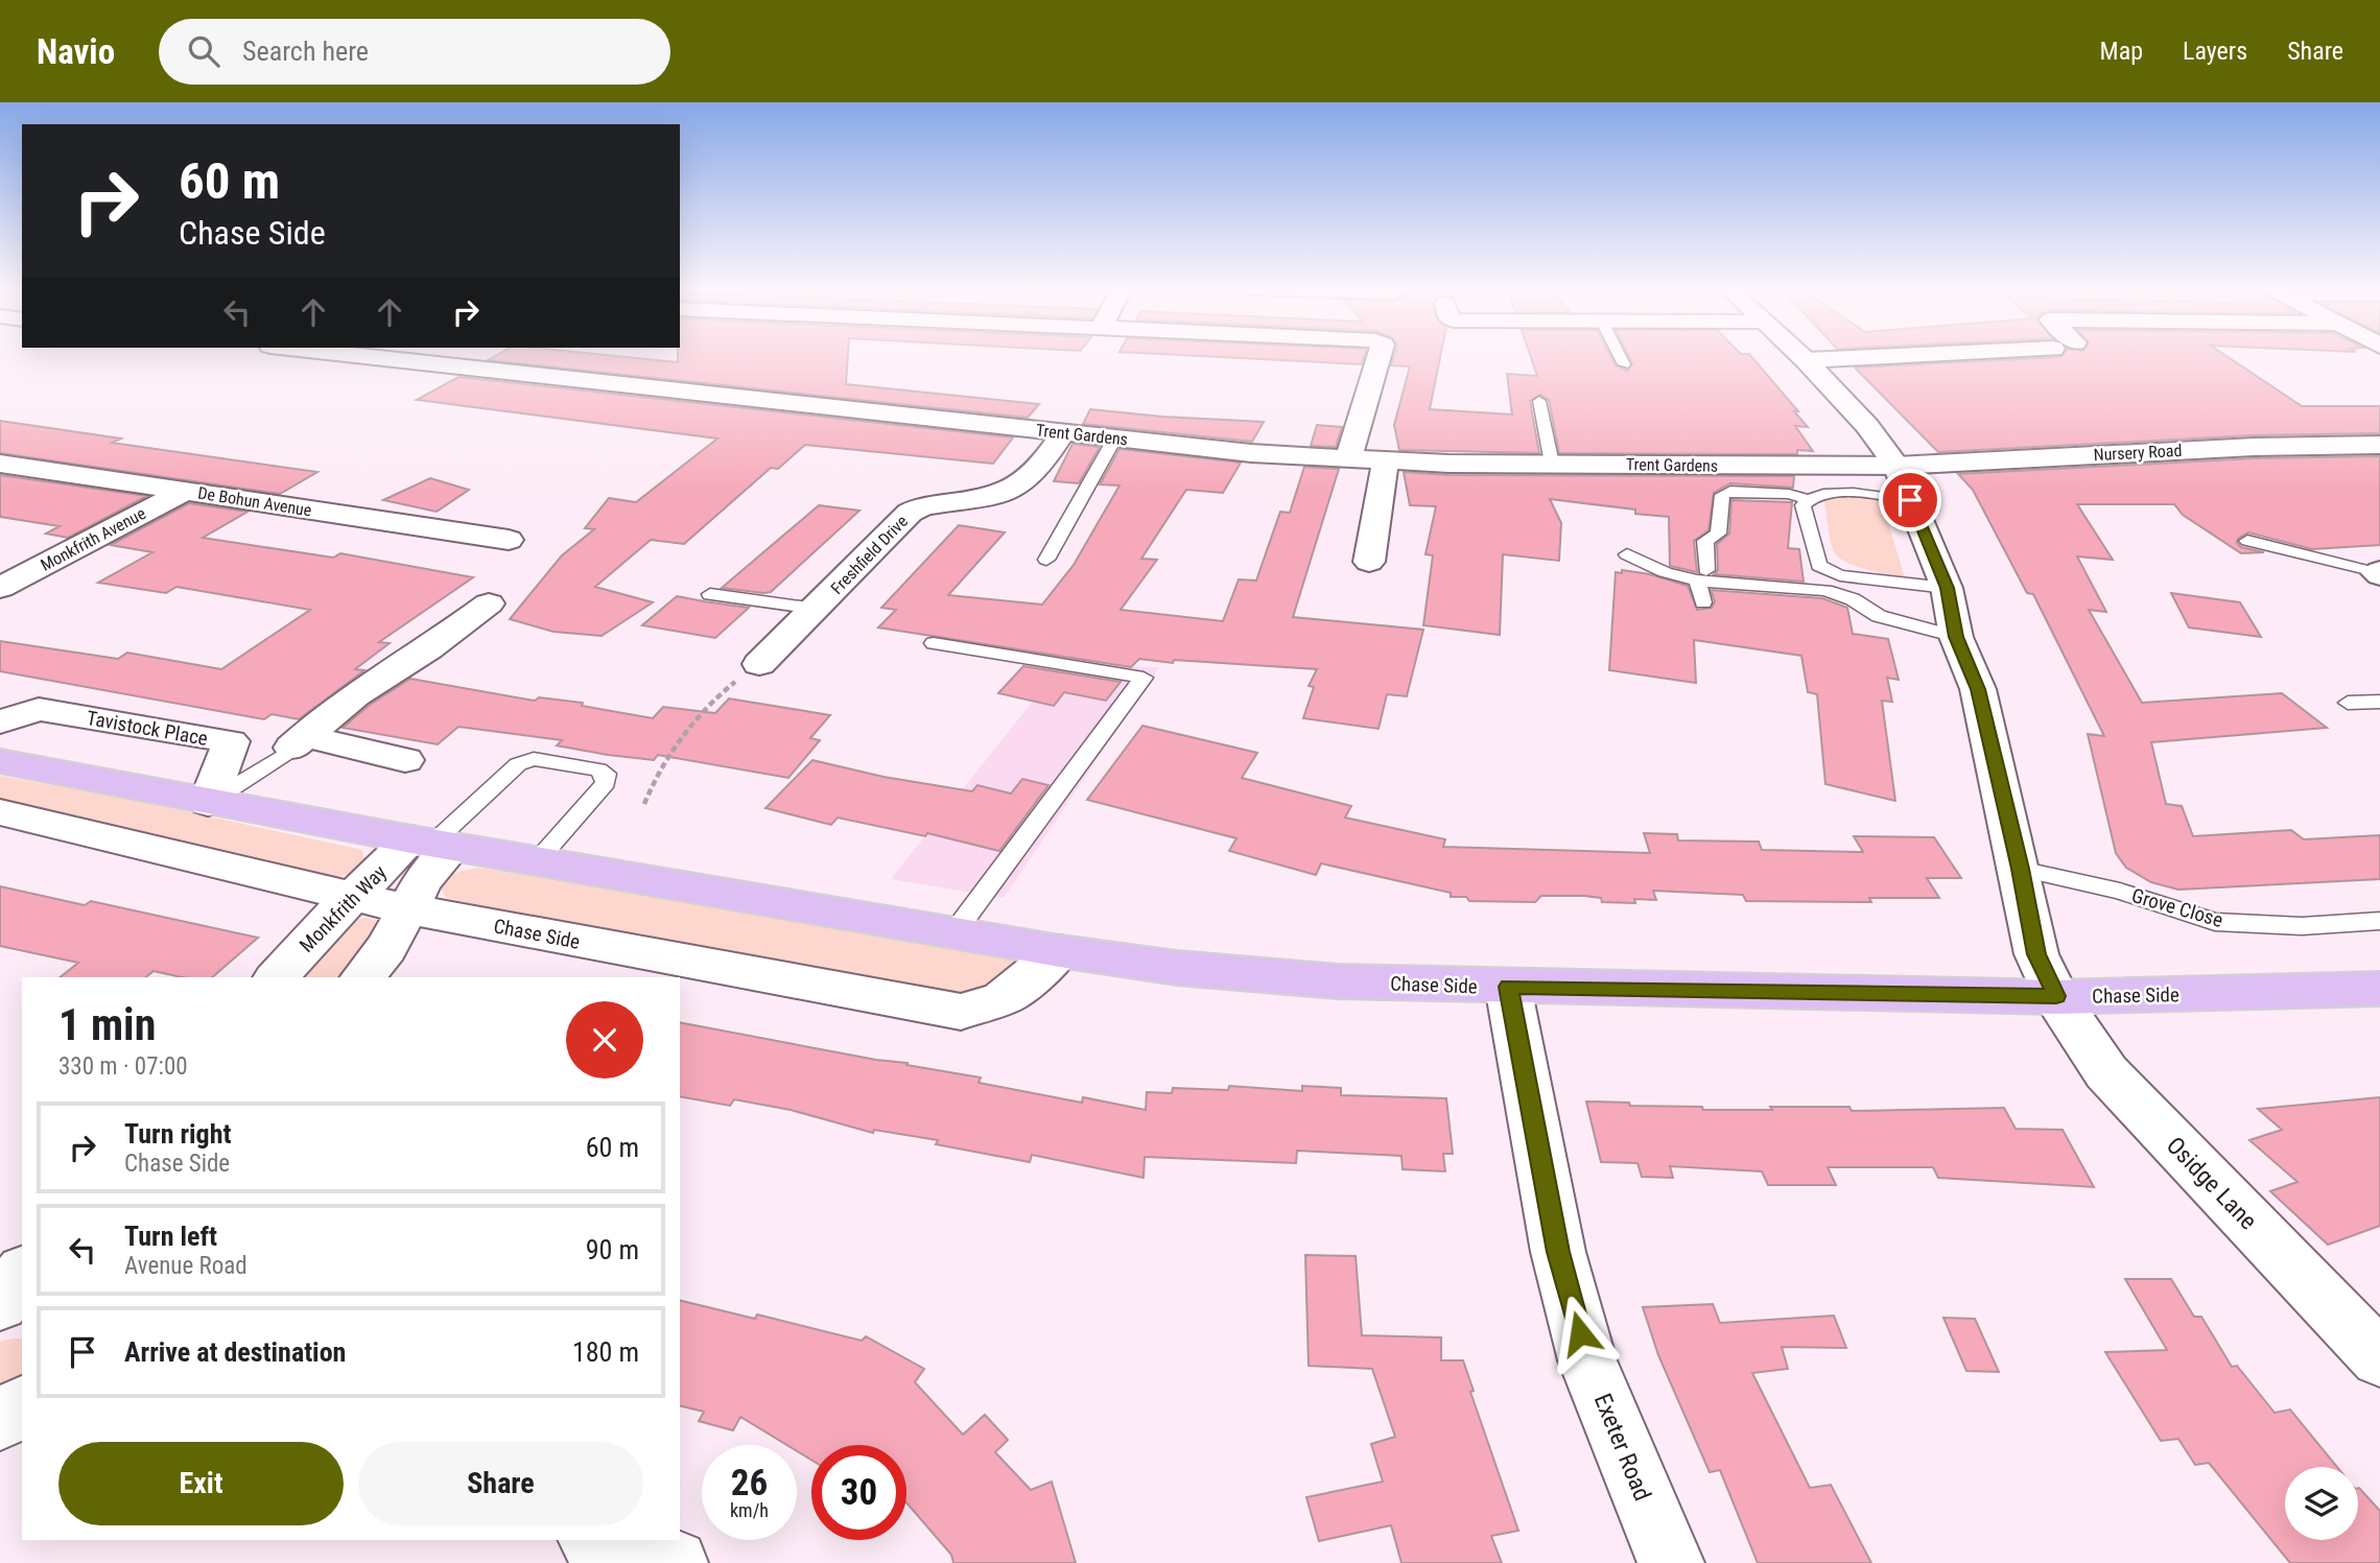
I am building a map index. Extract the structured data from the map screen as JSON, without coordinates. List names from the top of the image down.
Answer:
{
  "streets": {
    "main road": ["Chase Side"],
    "street": [
      "Trent Gardens",
      "Nursery Road",
      "De Bohun Avenue",
      "Monkfrith Avenue",
      "Freshfield Drive",
      "Tavistock Place",
      "Monkfrith Way",
      "Osidge Lane",
      "Exeter Road"
    ],
    "lane": ["Grove Close"]
  },
  "crossings": [
    ["Trent Gardens", "Nursery Road"],
    ["Trent Gardens", "Freshfield Drive"],
    ["Trent Gardens", "Osidge Lane"],
    ["Nursery Road", "Osidge Lane"],
    ["De Bohun Avenue", "Monkfrith Avenue"],
    ["Tavistock Place", "Chase Side"],
    ["Grove Close", "Osidge Lane"],
    ["Monkfrith Way", "Chase Side"],
    ["Chase Side", "Osidge Lane"],
    ["Chase Side", "Exeter Road"]
  ],
  "page": {
    "header": "Navio",
    "search": "Search here",
    "nav": ["Map", "Layers", "Share"],
    "turn": ["60 m", "Chase Side"],
    "heading": ["1 min", "330 m · 07:00"],
    "list": [
      {
        "name": "Turn right",
        "note": "Chase Side",
        "value": "60 m"
      },
      {
        "name": "Turn left",
        "note": "Avenue Road",
        "value": "90 m"
      },
      {
        "name": "Arrive at destination",
        "value": "180 m"
      }
    ],
    "buttons": ["Exit", "Share"],
    "speed": "26 km/h",
    "limit": "30"
  }
}
